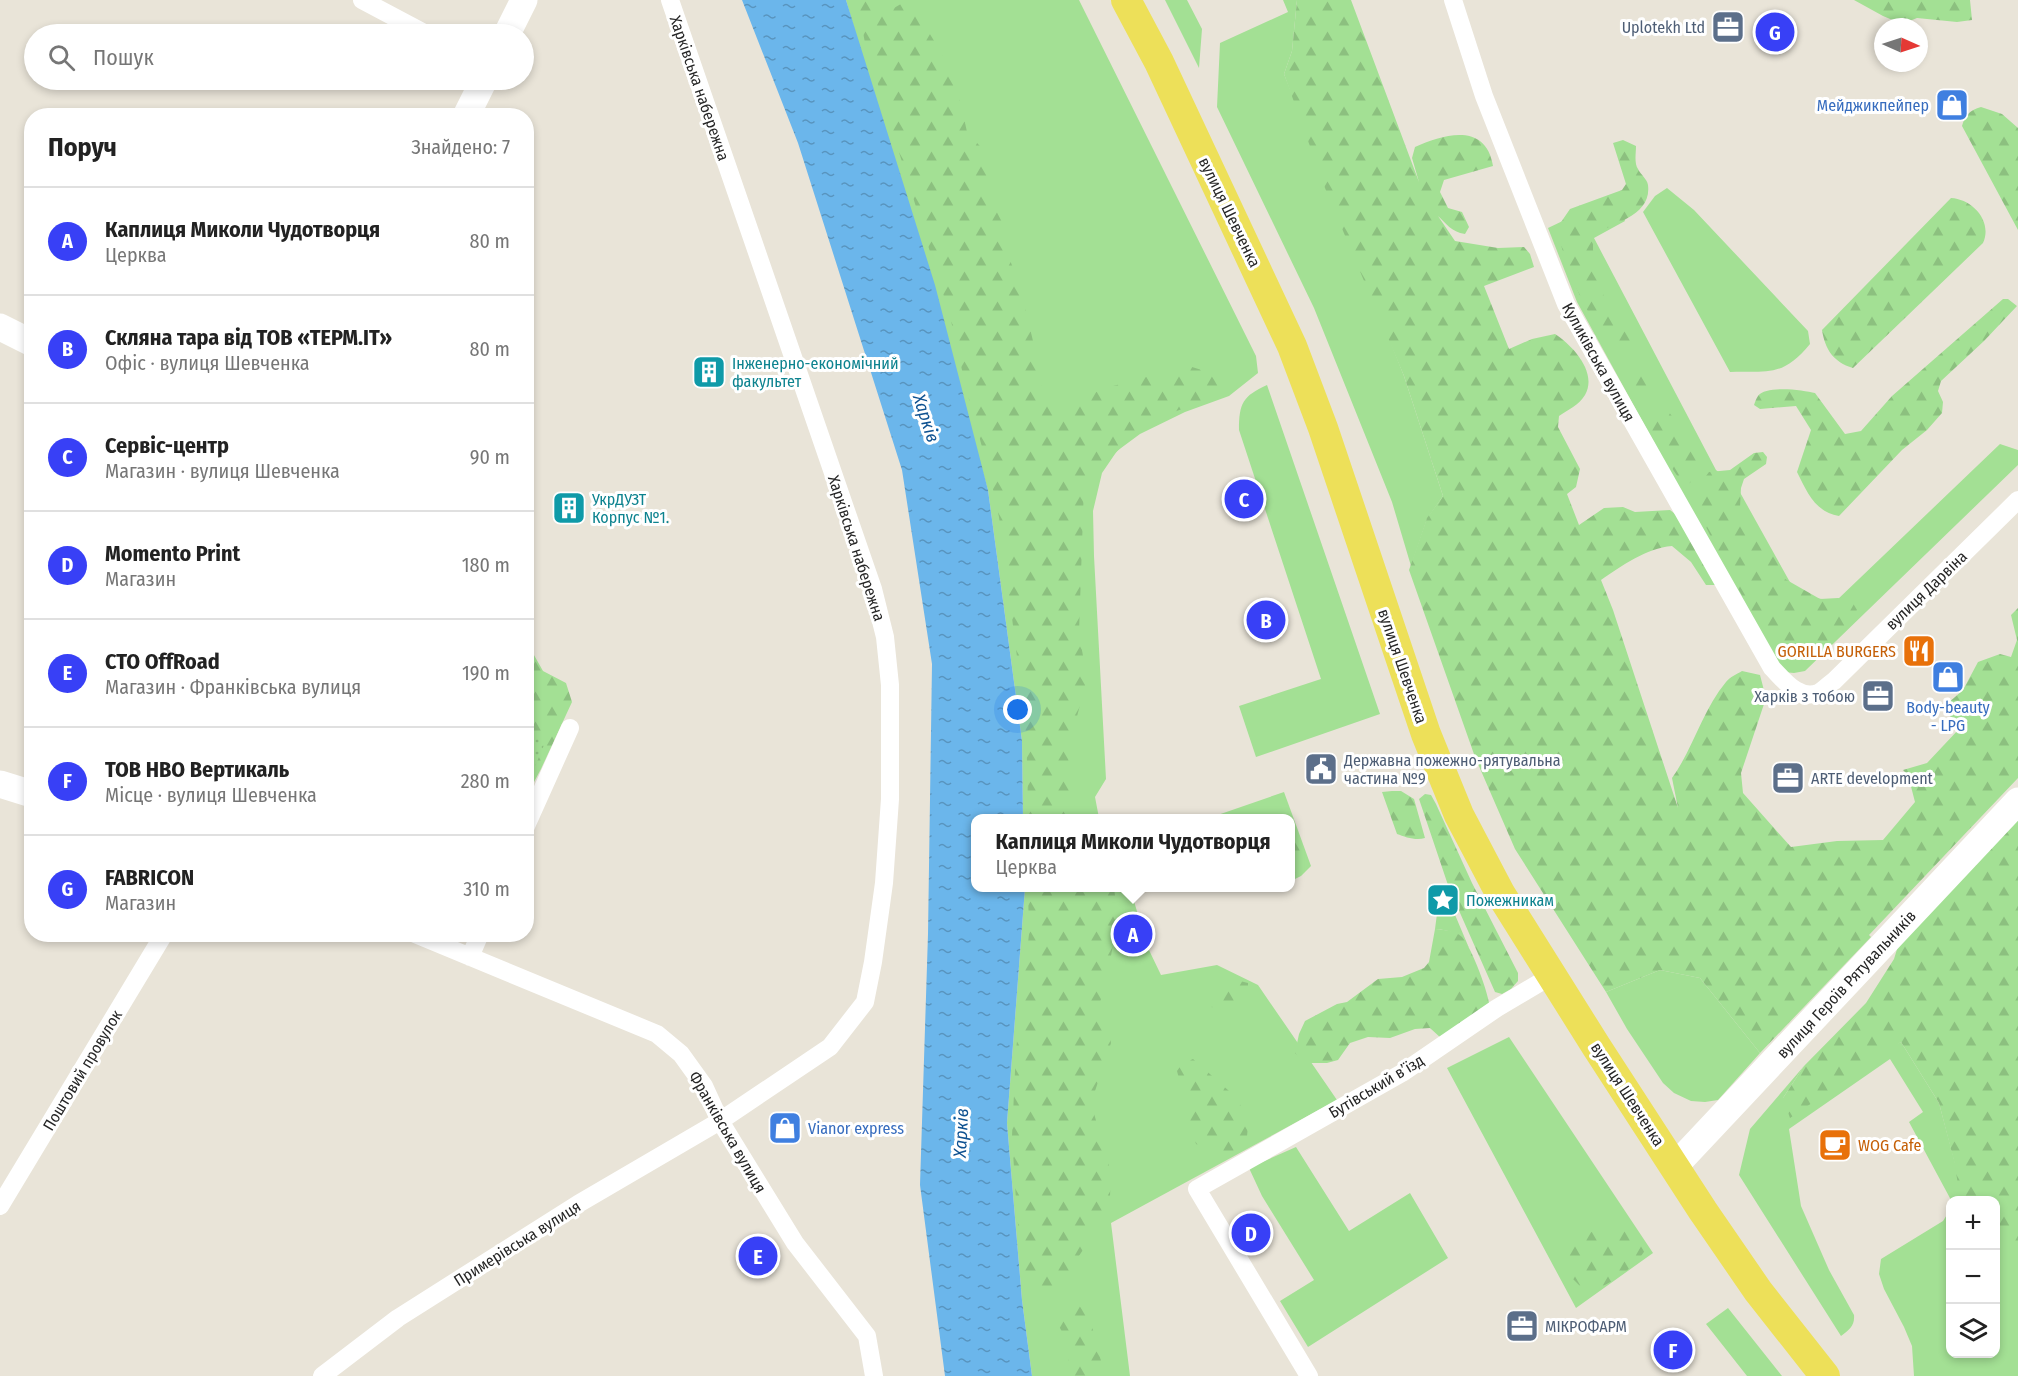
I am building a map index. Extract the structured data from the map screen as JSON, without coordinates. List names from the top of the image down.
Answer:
{
  "streets": {
    "main road": ["вулиця Шевченка"],
    "street": [
      "Харківська набережна",
      "Куликівська вулиця",
      "вулиця Дарвіна",
      "вулиця Героїв Рятувальників",
      "Поштовий провулок",
      "Бутівський в’їзд",
      "Франківська вулиця",
      "Примерівська вулиця"
    ]
  },
  "crossings": [
    ["Харківська набережна", "Франківська вулиця"],
    ["Харківська набережна", "Примерівська вулиця"],
    ["вулиця Шевченка", "вулиця Героїв Рятувальників"],
    ["вулиця Шевченка", "Бутівський в’їзд"],
    ["Куликівська вулиця", "вулиця Дарвіна"],
    ["Франківська вулиця", "Примерівська вулиця"]
  ],
  "water": ["Харків"],
  "places": {
    "office": [
      "Uplotekh Ltd",
      "Харків з тобою",
      "ARTE development",
      "МІКРОФАРМ"
    ],
    "shop": ["Мейджикпейпер", "Body-beauty - LPG", "Vianor express"],
    "building": ["Інженерно-економічний факультет", "УкрДУЗТ Корпус №1."],
    "restaurant": ["GORILLA BURGERS"],
    "public building": ["Державна пожежно-рятувальна частина №9"],
    "place": ["Пожежникам"],
    "cafe": ["WOG Cafe"]
  },
  "north": "right",
  "page": {
    "pins": [
      "G",
      "C",
      "B",
      "A",
      "D",
      "E",
      "F"
    ],
    "search": "Пошук",
    "heading": ["Поруч", "Знайдено: 7"],
    "list": [
      {
        "mark": "A",
        "name": "Каплиця Миколи Чудотворця",
        "note": "Церква",
        "value": "80 m"
      },
      {
        "mark": "B",
        "name": "Скляна тара від ТОВ «ТЕРМ.ІТ»",
        "note": "Офіс · вулиця Шевченка",
        "value": "80 m"
      },
      {
        "mark": "C",
        "name": "Сервіс-центр",
        "note": "Магазин · вулиця Шевченка",
        "value": "90 m"
      },
      {
        "mark": "D",
        "name": "Momento Print",
        "note": "Магазин",
        "value": "180 m"
      },
      {
        "mark": "E",
        "name": "СТО OffRoad",
        "note": "Магазин · Франківська вулиця",
        "value": "190 m"
      },
      {
        "mark": "F",
        "name": "ТОВ НВО Вертикаль",
        "note": "Місце · вулиця Шевченка",
        "value": "280 m"
      },
      {
        "mark": "G",
        "name": "FABRICON",
        "note": "Магазин",
        "value": "310 m"
      }
    ],
    "popup": ["Каплиця Миколи Чудотворця", "Церква"],
    "map_buttons": ["+", "−"]
  }
}
